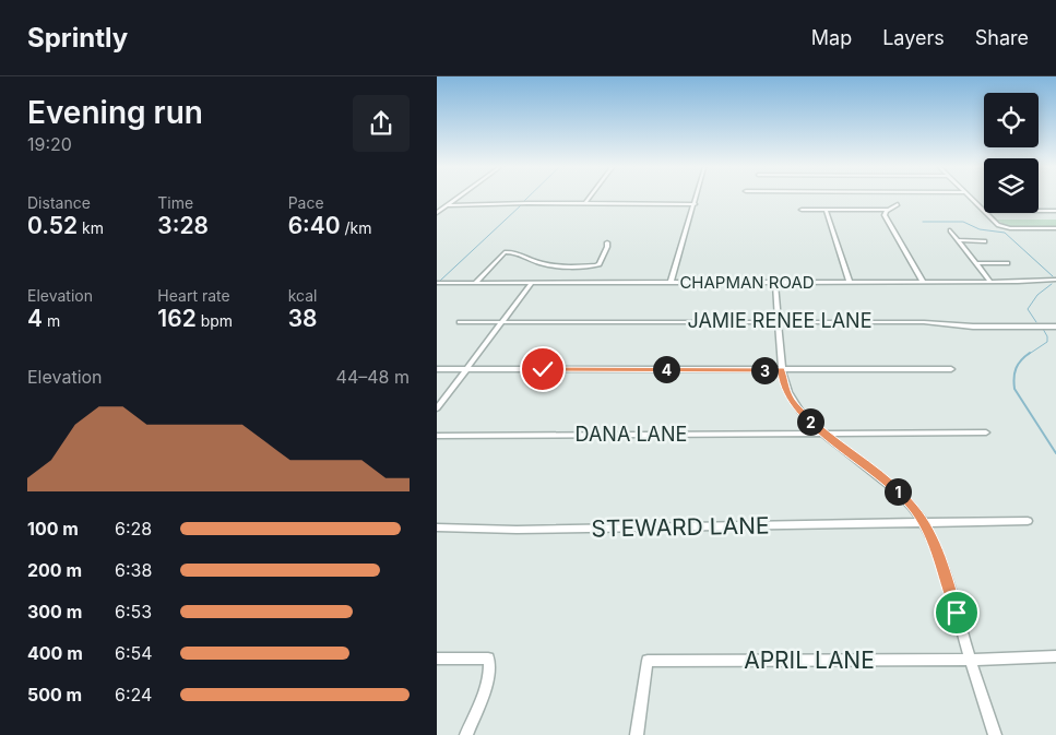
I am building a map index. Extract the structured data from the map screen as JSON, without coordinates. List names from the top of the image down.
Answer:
{
  "streets": {
    "street": [
      "CHAPMAN ROAD",
      "JAMIE RENEE LANE",
      "DANA LANE",
      "STEWARD LANE",
      "APRIL LANE"
    ]
  },
  "page": {
    "header": "Sprintly",
    "nav": ["Map", "Layers", "Share"],
    "heading": ["Evening run", "19:20"],
    "stats": [
      ["Distance", "0.52 km"],
      ["Time", "3:28"],
      ["Pace", "6:40 /km"],
      ["Elevation", "4 m"],
      ["Heart rate", "162 bpm"],
      ["kcal", "38"]
    ],
    "chart": ["Elevation", "44–48 m"],
    "pins": [
      "4",
      "3",
      "2",
      "1"
    ],
    "list": [
      {
        "name": "100 m",
        "note": "6:28"
      },
      {
        "name": "200 m",
        "note": "6:38"
      },
      {
        "name": "300 m",
        "note": "6:53"
      },
      {
        "name": "400 m",
        "note": "6:54"
      },
      {
        "name": "500 m",
        "note": "6:24"
      }
    ]
  }
}
